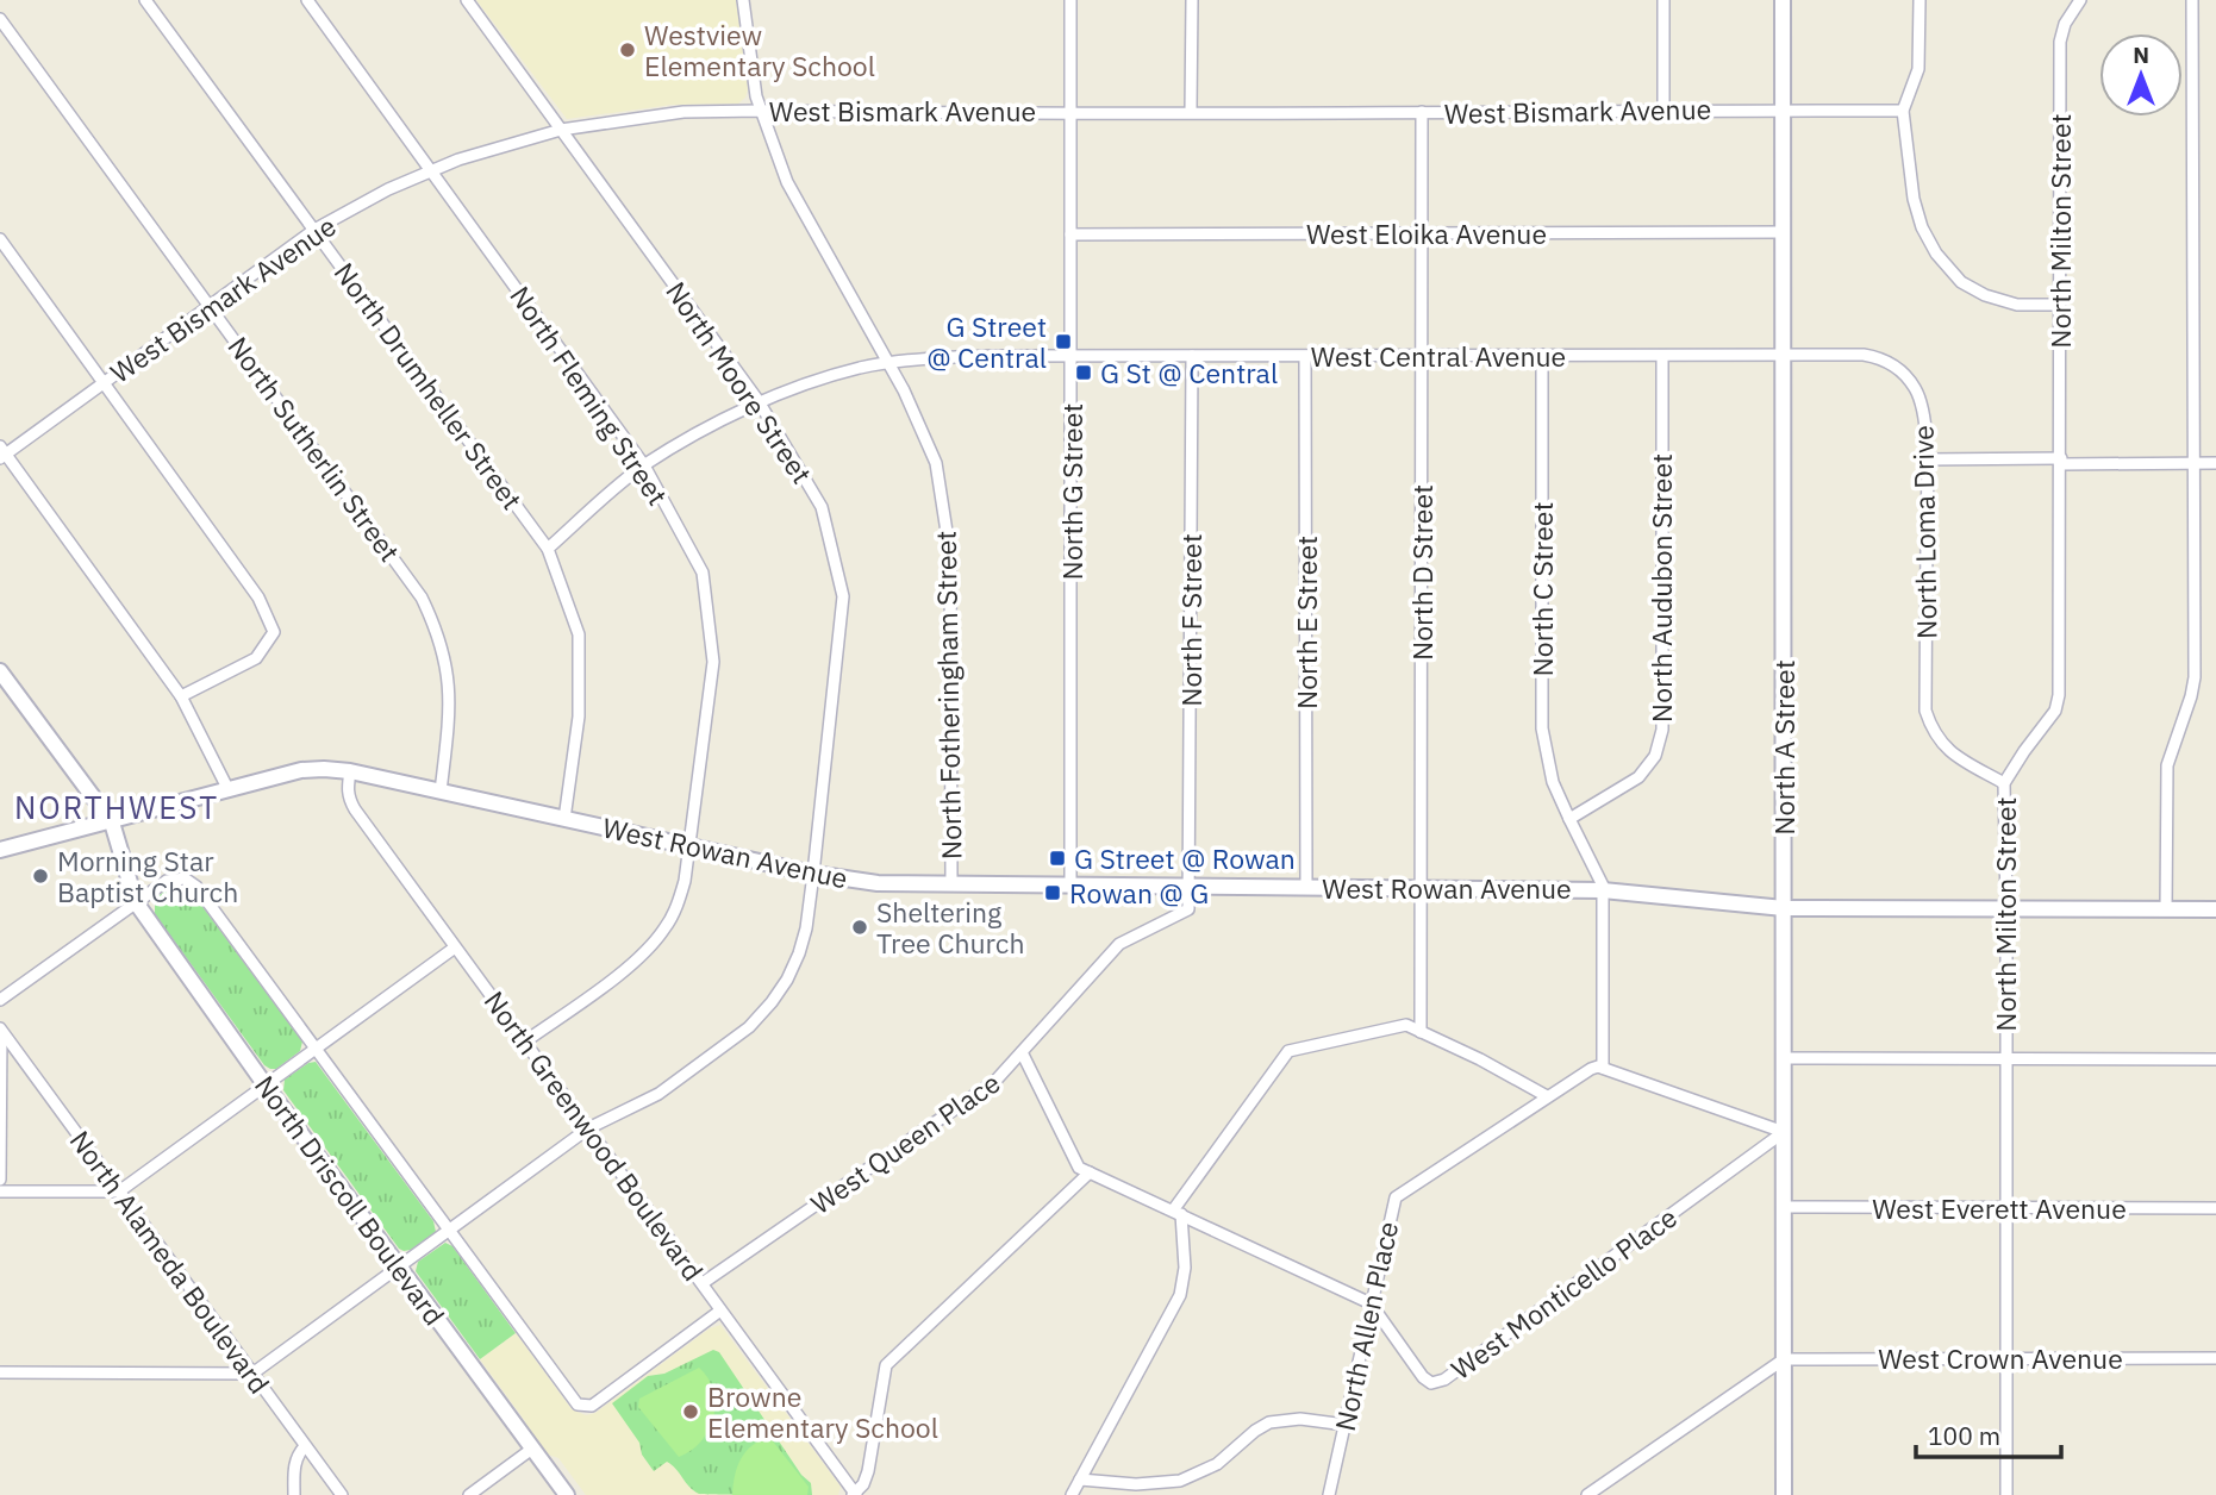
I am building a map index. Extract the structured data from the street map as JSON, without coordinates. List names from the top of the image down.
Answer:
{
  "streets": {
    "street": [
      "West Bismark Avenue",
      "North Milton Street",
      "West Eloika Avenue",
      "West Central Avenue",
      "North Moore Street",
      "North Drumheller Street",
      "North Fleming Street",
      "North Sutherlin Street",
      "North G Street",
      "North Loma Drive",
      "North D Street",
      "North Audubon Street",
      "North C Street",
      "North F Street",
      "North E Street",
      "North Fotheringham Street",
      "North A Street",
      "West Rowan Avenue",
      "North Greenwood Boulevard",
      "West Queen Place",
      "North Driscoll Boulevard",
      "West Everett Avenue",
      "North Alameda Boulevard",
      "West Monticello Place",
      "North Allen Place",
      "West Crown Avenue"
    ]
  },
  "crossings": [
    ["West Bismark Avenue", "North Moore Street"],
    ["West Bismark Avenue", "North Drumheller Street"],
    ["West Bismark Avenue", "North Fleming Street"],
    ["West Bismark Avenue", "North Sutherlin Street"],
    ["West Bismark Avenue", "North G Street"],
    ["West Bismark Avenue", "North D Street"],
    ["West Bismark Avenue", "North Fotheringham Street"],
    ["West Bismark Avenue", "North A Street"],
    ["North Milton Street", "North Loma Drive"],
    ["North Milton Street", "West Rowan Avenue"],
    ["North Milton Street", "West Everett Avenue"],
    ["North Milton Street", "West Crown Avenue"],
    ["West Eloika Avenue", "North G Street"],
    ["West Eloika Avenue", "North D Street"],
    ["West Eloika Avenue", "North A Street"],
    ["West Central Avenue", "North Moore Street"],
    ["West Central Avenue", "North Drumheller Street"],
    ["West Central Avenue", "North Fleming Street"],
    ["West Central Avenue", "North G Street"],
    ["West Central Avenue", "North Loma Drive"],
    ["West Central Avenue", "North D Street"],
    ["West Central Avenue", "North Audubon Street"],
    ["West Central Avenue", "North C Street"],
    ["West Central Avenue", "North F Street"],
    ["West Central Avenue", "North E Street"],
    ["West Central Avenue", "North Fotheringham Street"],
    ["West Central Avenue", "North A Street"],
    ["North Moore Street", "West Rowan Avenue"],
    ["North Moore Street", "North Greenwood Boulevard"],
    ["North Moore Street", "North Driscoll Boulevard"],
    ["North Moore Street", "North Alameda Boulevard"],
    ["North Drumheller Street", "West Rowan Avenue"],
    ["North Fleming Street", "West Rowan Avenue"],
    ["North Fleming Street", "North Greenwood Boulevard"],
    ["North Sutherlin Street", "West Rowan Avenue"],
    ["North G Street", "West Rowan Avenue"],
    ["North Loma Drive", "North A Street"],
    ["North D Street", "West Rowan Avenue"],
    ["North Audubon Street", "North C Street"],
    ["North F Street", "West Rowan Avenue"],
    ["North F Street", "West Queen Place"],
    ["North E Street", "West Rowan Avenue"],
    ["North Fotheringham Street", "West Rowan Avenue"],
    ["North A Street", "West Rowan Avenue"],
    ["North A Street", "West Everett Avenue"],
    ["North A Street", "West Monticello Place"],
    ["North A Street", "West Crown Avenue"],
    ["West Rowan Avenue", "North Greenwood Boulevard"],
    ["West Rowan Avenue", "West Queen Place"],
    ["West Rowan Avenue", "North Driscoll Boulevard"],
    ["North Greenwood Boulevard", "West Queen Place"],
    ["West Monticello Place", "North Allen Place"]
  ],
  "districts": ["NORTHWEST"],
  "places": {
    "other": [
      "Westview Elementary School",
      "Morning Star Baptist Church",
      "Sheltering Tree Church",
      "Browne Elementary School"
    ],
    "transit": [
      "G Street @ Central",
      "G St @ Central",
      "G Street @ Rowan",
      "Rowan @ G"
    ]
  },
  "scale_bar": "100 m",
  "north": "top"
}
